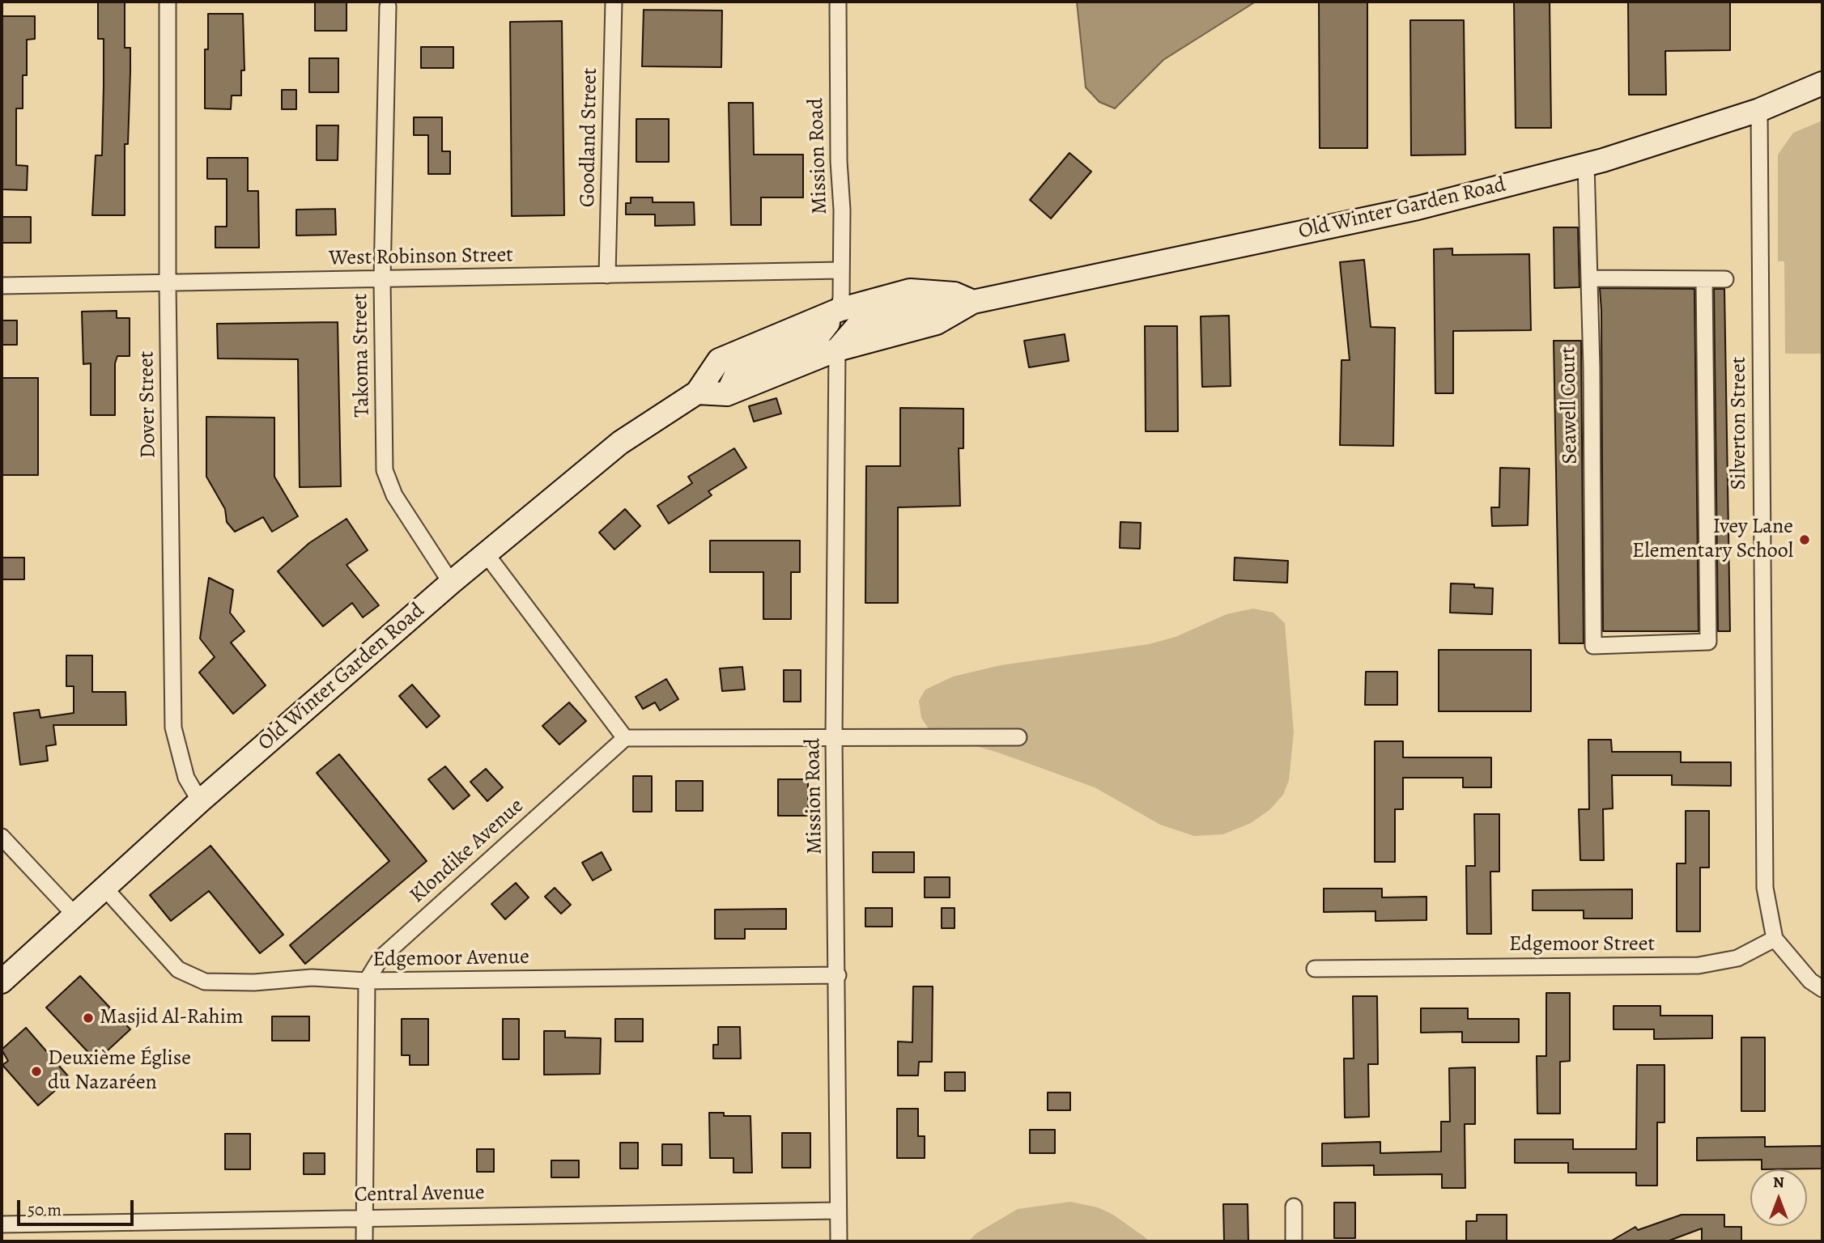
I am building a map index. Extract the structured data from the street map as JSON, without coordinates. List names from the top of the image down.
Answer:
{
  "streets": {
    "main road": ["Old Winter Garden Road"],
    "street": [
      "Goodland Street",
      "Mission Road",
      "West Robinson Street",
      "Takoma Street",
      "Dover Street",
      "Seawell Court",
      "Silverton Street",
      "Klondike Avenue",
      "Edgemoor Street",
      "Edgemoor Avenue",
      "Central Avenue"
    ]
  },
  "crossings": [
    ["Goodland Street", "West Robinson Street"],
    ["Mission Road", "Old Winter Garden Road"],
    ["Mission Road", "West Robinson Street"],
    ["Mission Road", "Edgemoor Avenue"],
    ["Mission Road", "Central Avenue"],
    ["Old Winter Garden Road", "Takoma Street"],
    ["Old Winter Garden Road", "Dover Street"],
    ["Old Winter Garden Road", "Seawell Court"],
    ["Old Winter Garden Road", "Silverton Street"],
    ["Old Winter Garden Road", "Edgemoor Avenue"],
    ["West Robinson Street", "Takoma Street"],
    ["West Robinson Street", "Dover Street"],
    ["Silverton Street", "Edgemoor Street"],
    ["Klondike Avenue", "Edgemoor Avenue"]
  ],
  "places": ["Ivey Lane Elementary School", "Masjid Al-Rahim", "Deuxième Église du Nazaréen"],
  "scale_bar": "50 m",
  "north": "top"
}
